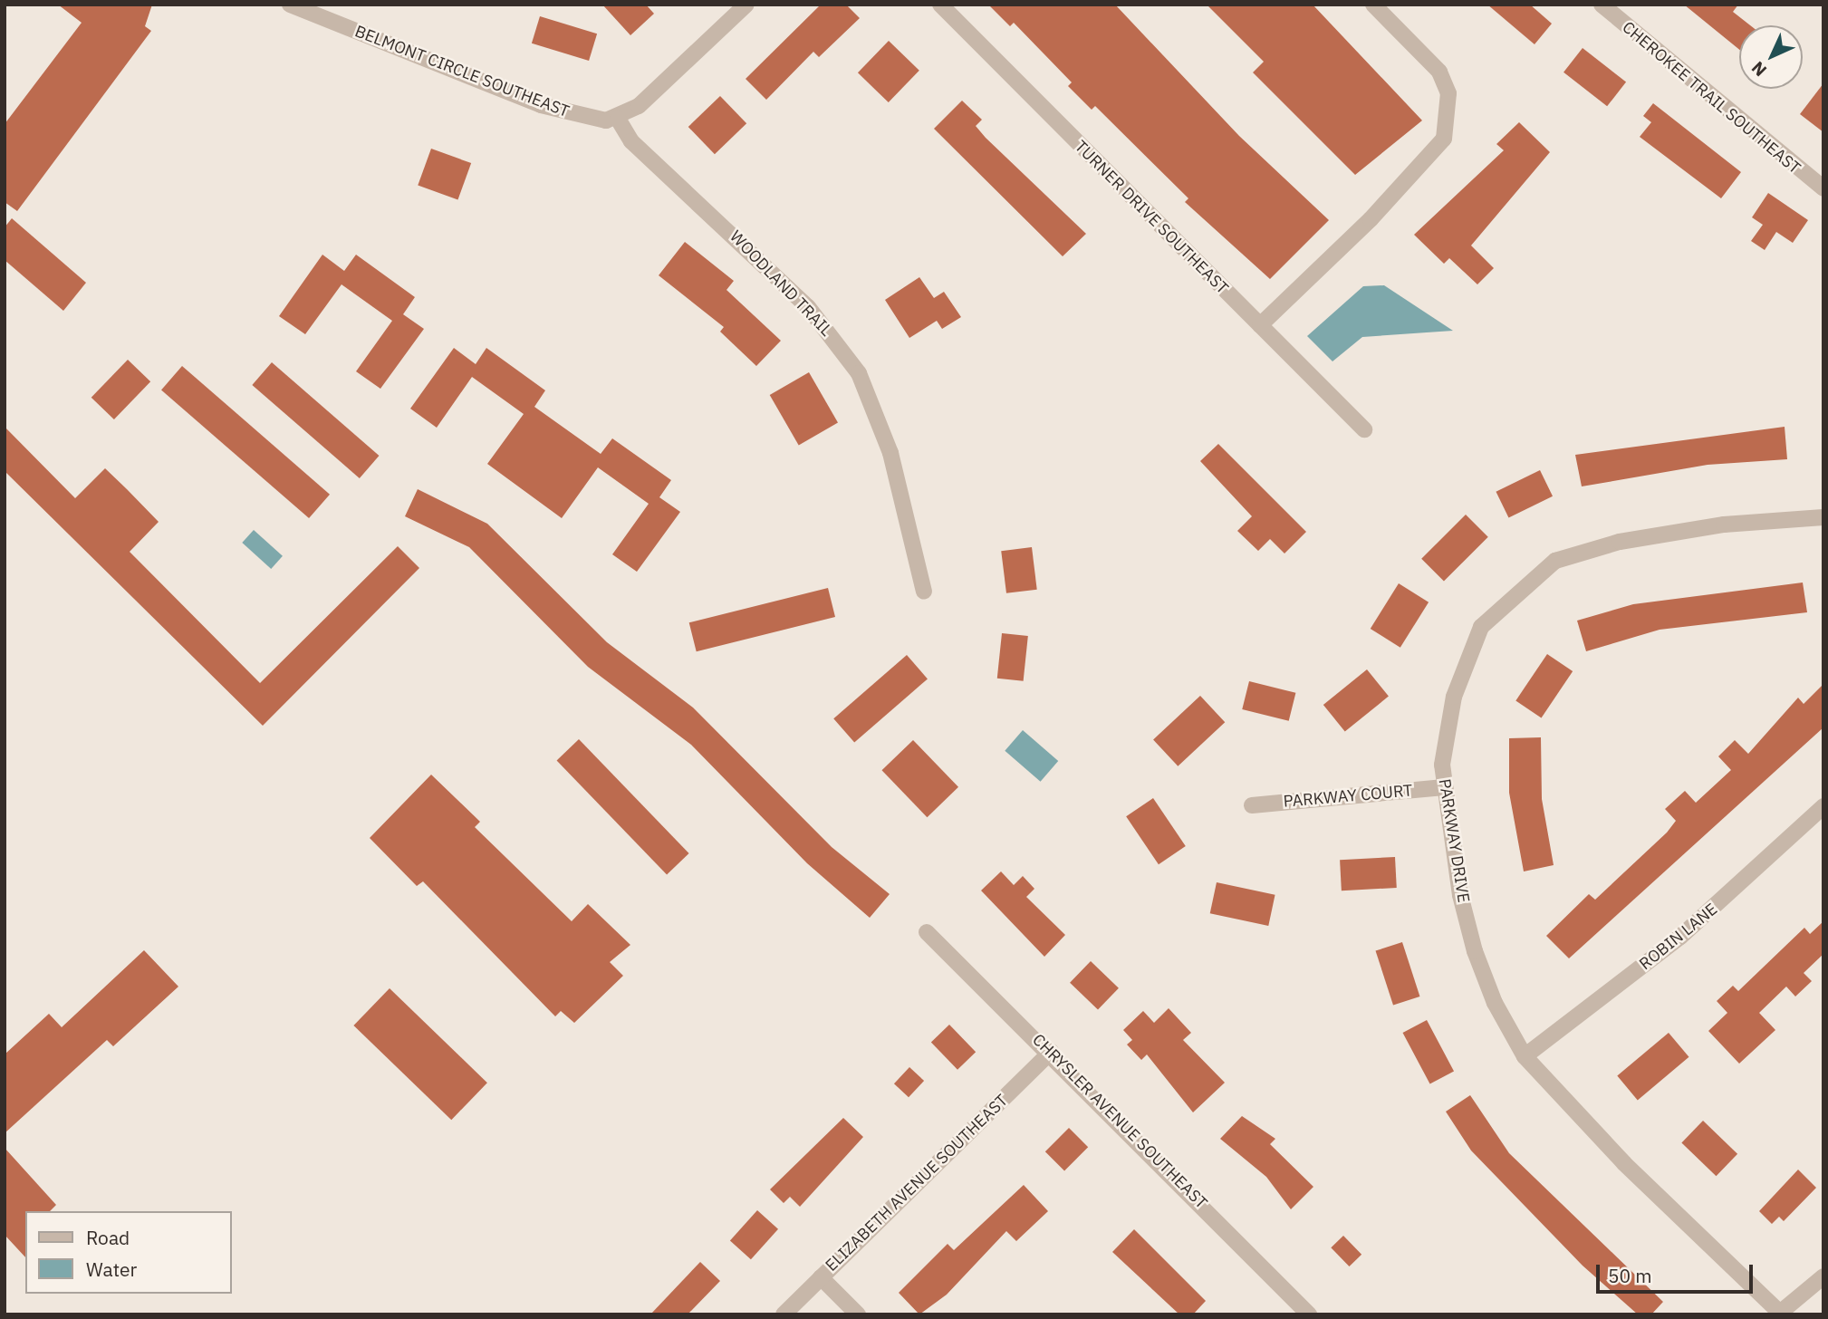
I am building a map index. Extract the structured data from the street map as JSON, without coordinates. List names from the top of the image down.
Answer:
{
  "streets": {
    "street": [
      "BELMONT CIRCLE SOUTHEAST",
      "CHEROKEE TRAIL SOUTHEAST",
      "TURNER DRIVE SOUTHEAST",
      "WOODLAND TRAIL",
      "PARKWAY COURT",
      "PARKWAY DRIVE",
      "ROBIN LANE",
      "CHRYSLER AVENUE SOUTHEAST",
      "ELIZABETH AVENUE SOUTHEAST"
    ]
  },
  "crossings": [
    ["BELMONT CIRCLE SOUTHEAST", "WOODLAND TRAIL"],
    ["PARKWAY COURT", "PARKWAY DRIVE"],
    ["PARKWAY DRIVE", "ROBIN LANE"],
    ["CHRYSLER AVENUE SOUTHEAST", "ELIZABETH AVENUE SOUTHEAST"]
  ],
  "legend": ["Road", "Water"],
  "scale_bar": "50 m",
  "north": "bottom left"
}
